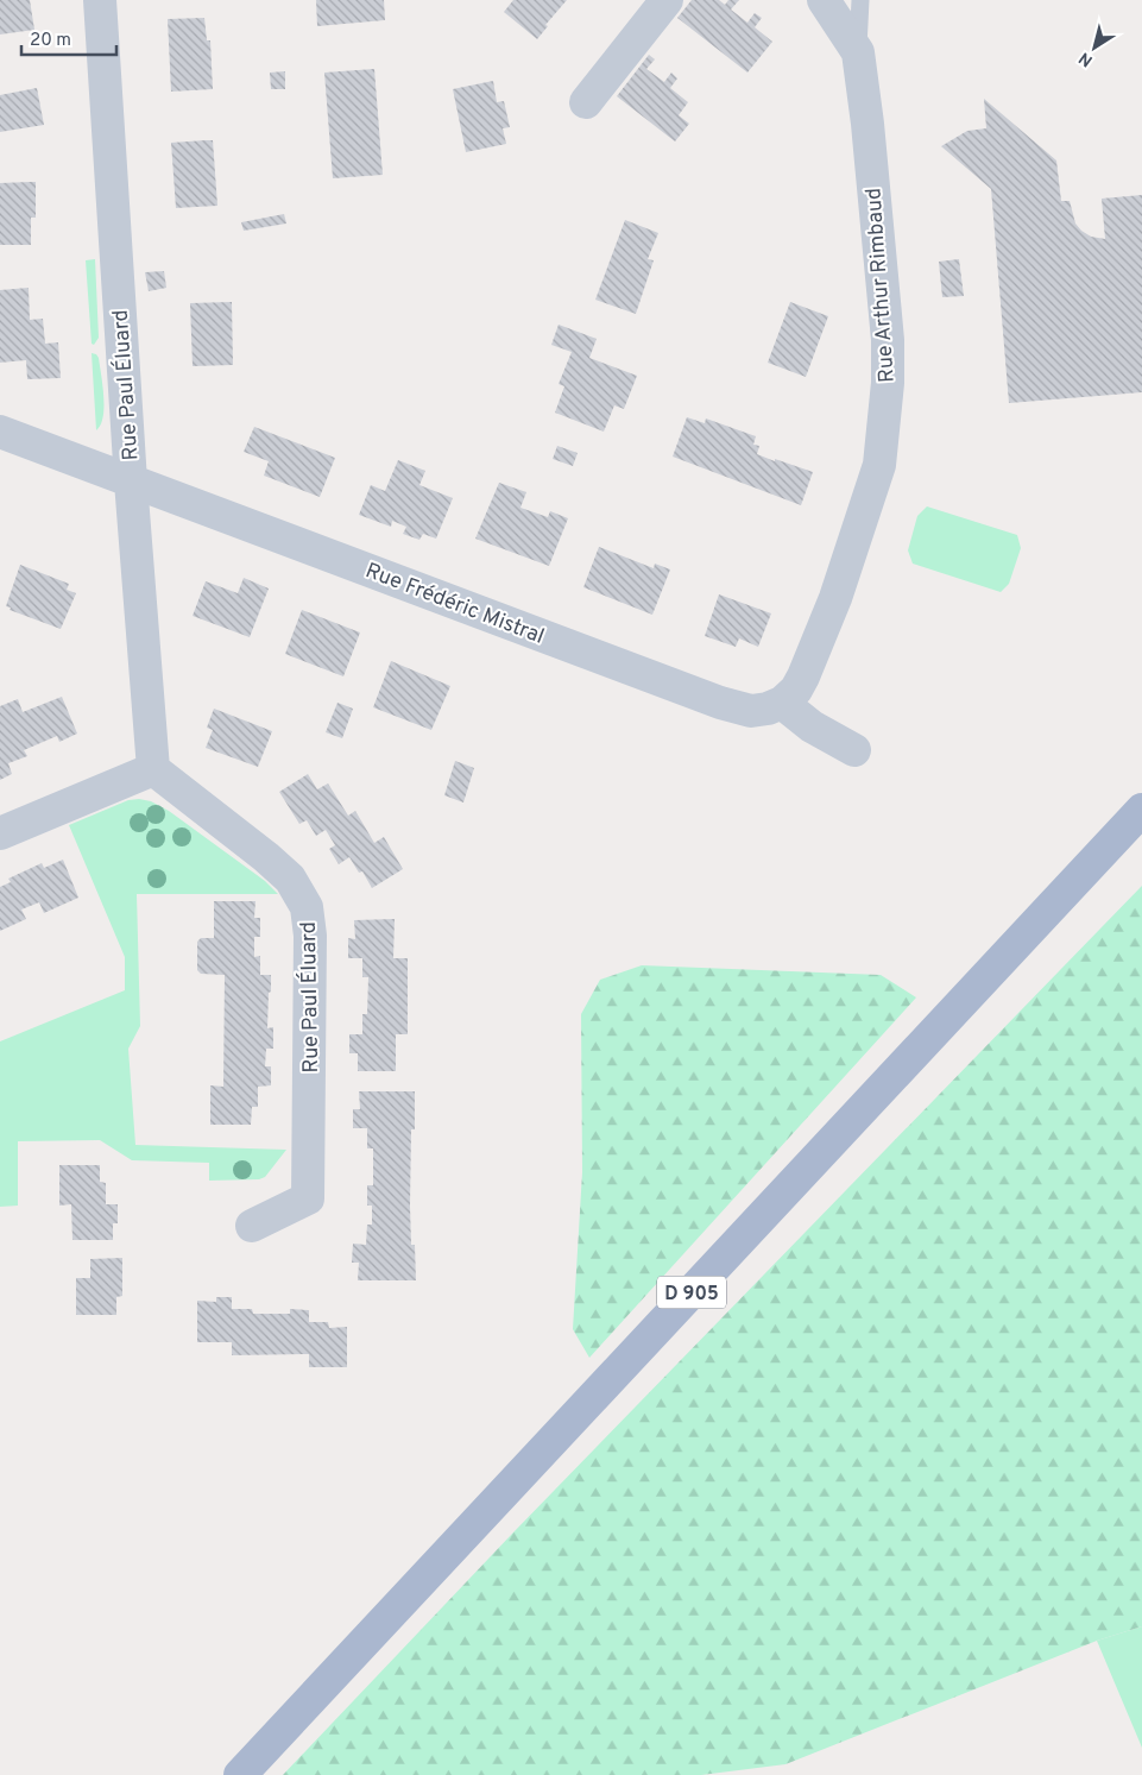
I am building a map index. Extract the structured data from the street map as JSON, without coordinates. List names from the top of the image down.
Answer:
{
  "streets": {
    "main road": ["D 905"],
    "street": ["Rue Arthur Rimbaud", "Rue Paul Éluard", "Rue Frédéric Mistral"]
  },
  "crossings": [
    ["Rue Arthur Rimbaud", "Rue Frédéric Mistral"],
    ["Rue Paul Éluard", "Rue Frédéric Mistral"]
  ],
  "scale_bar": "20 m",
  "north": "bottom left"
}
